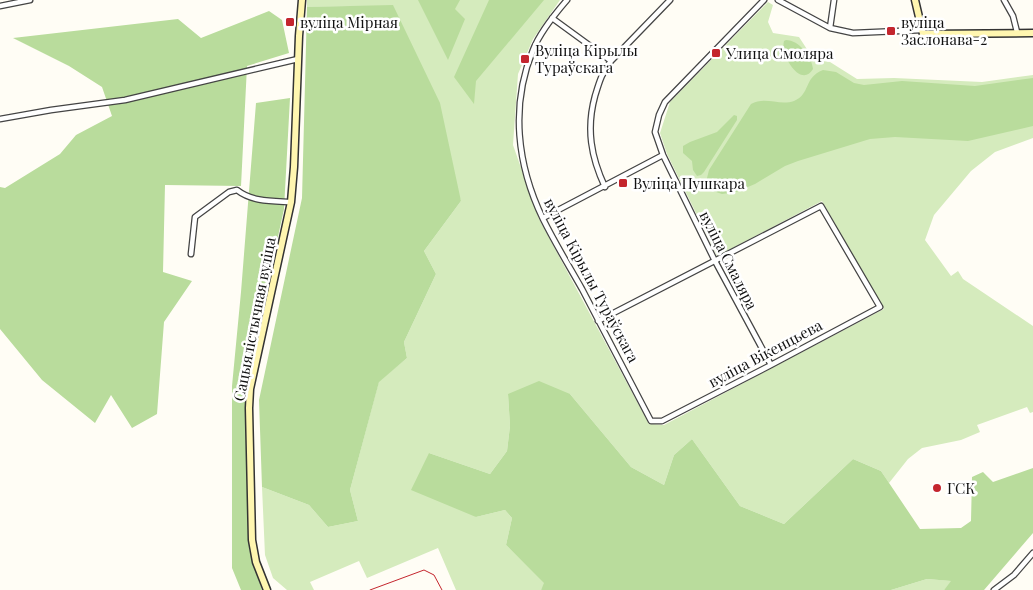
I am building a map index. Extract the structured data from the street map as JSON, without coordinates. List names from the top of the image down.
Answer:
{
  "streets": {
    "main road": ["Сацыялістычная вуліца"],
    "street": ["вуліца Смаляра", "вуліца Кірылы Тураўскага", "вуліца Вікенцьева"]
  },
  "crossings": [
    ["вуліца Смаляра", "вуліца Вікенцьева"],
    ["вуліца Кірылы Тураўскага", "вуліца Вікенцьева"]
  ],
  "places": {
    "transit": [
      "вуліца Мірная",
      "вуліца Заслонава-2",
      "Улица Смоляра",
      "Вуліца Кірылы Тураўскага",
      "Вуліца Пушкара"
    ],
    "other": ["ГСК"]
  }
}
